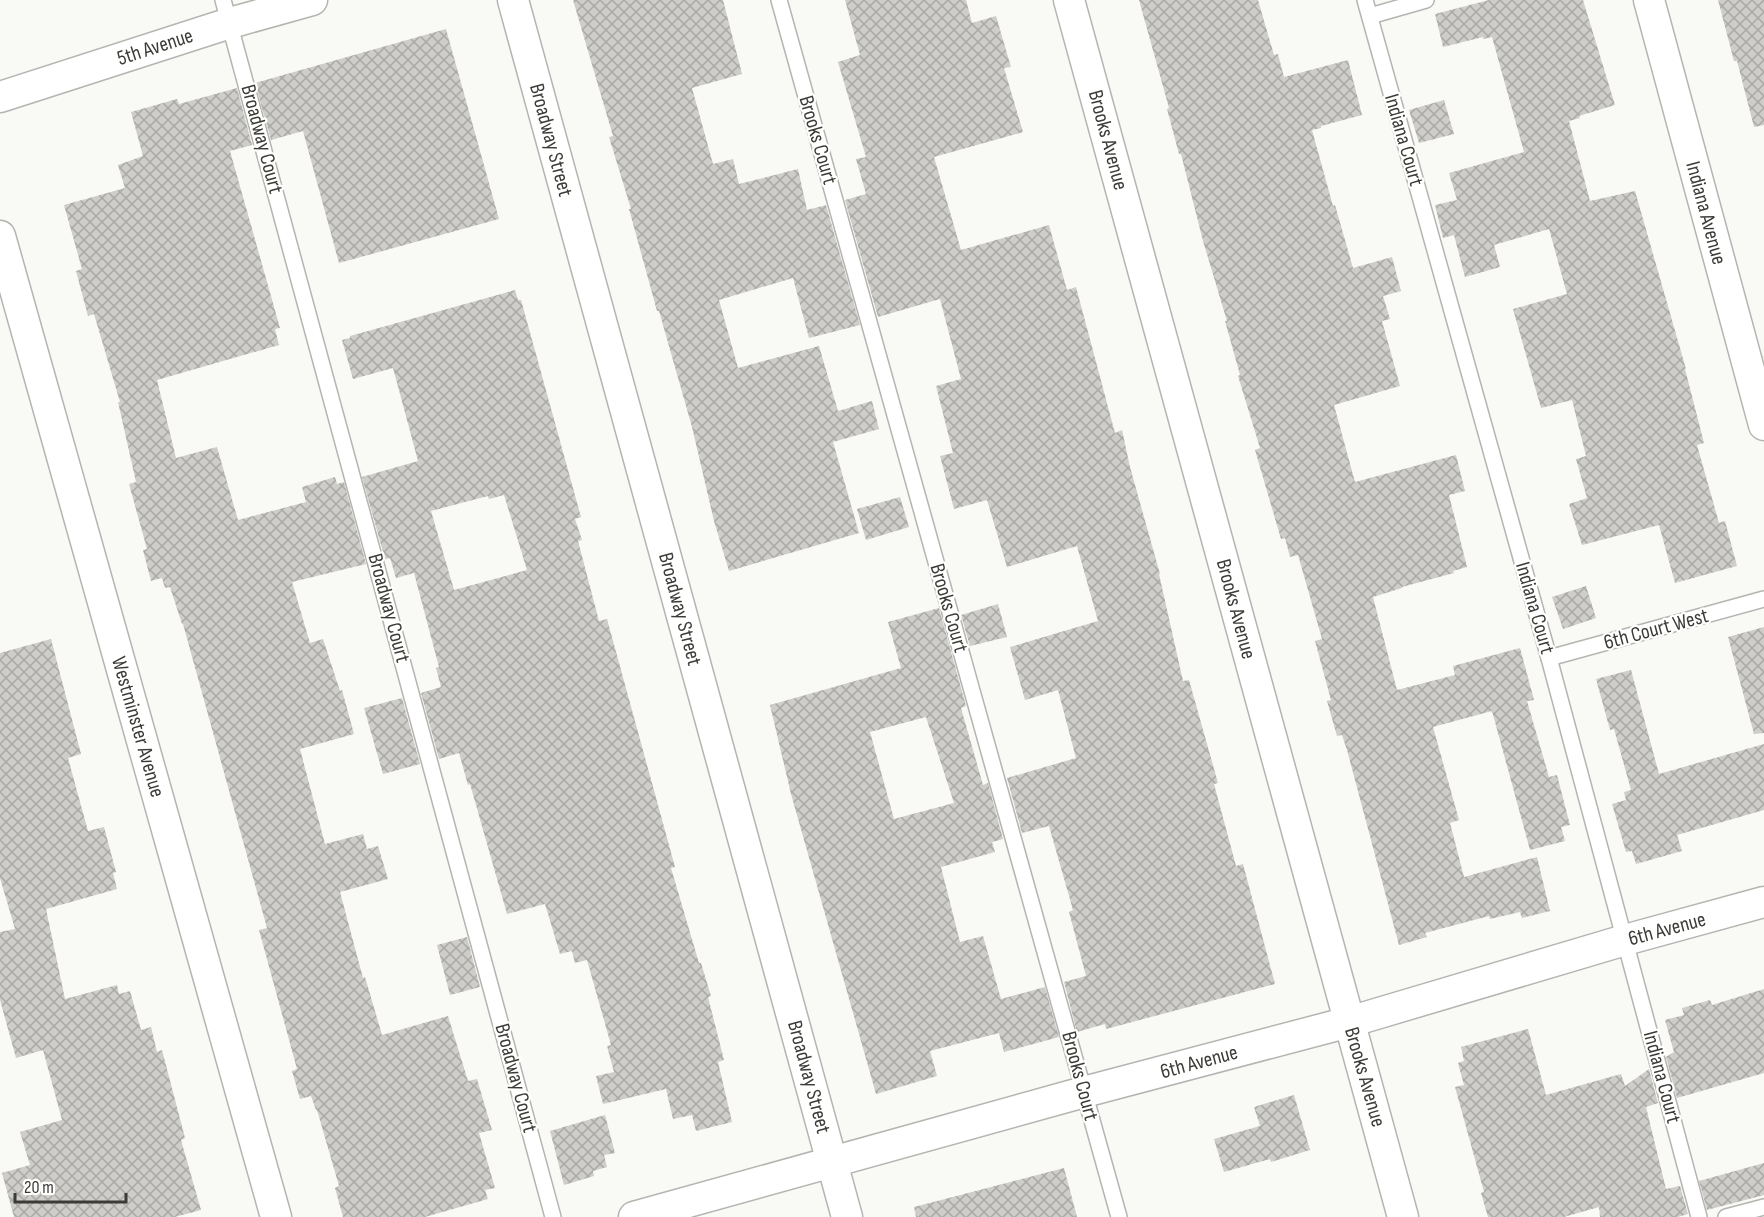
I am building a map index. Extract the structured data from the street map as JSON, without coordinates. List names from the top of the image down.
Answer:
{
  "streets": {
    "street": [
      "5th Avenue",
      "Broadway Street",
      "Brooks Avenue",
      "Indiana Avenue",
      "Westminster Avenue",
      "6th Avenue"
    ],
    "lane": [
      "Broadway Court",
      "Brooks Court",
      "Indiana Court",
      "6th Court West"
    ]
  },
  "crossings": [
    ["5th Avenue", "Broadway Court"],
    ["Broadway Street", "6th Avenue"],
    ["Brooks Court", "6th Avenue"],
    ["Brooks Avenue", "6th Avenue"],
    ["Indiana Court", "6th Court West"],
    ["Indiana Court", "6th Avenue"]
  ],
  "scale_bar": "20 m"
}
